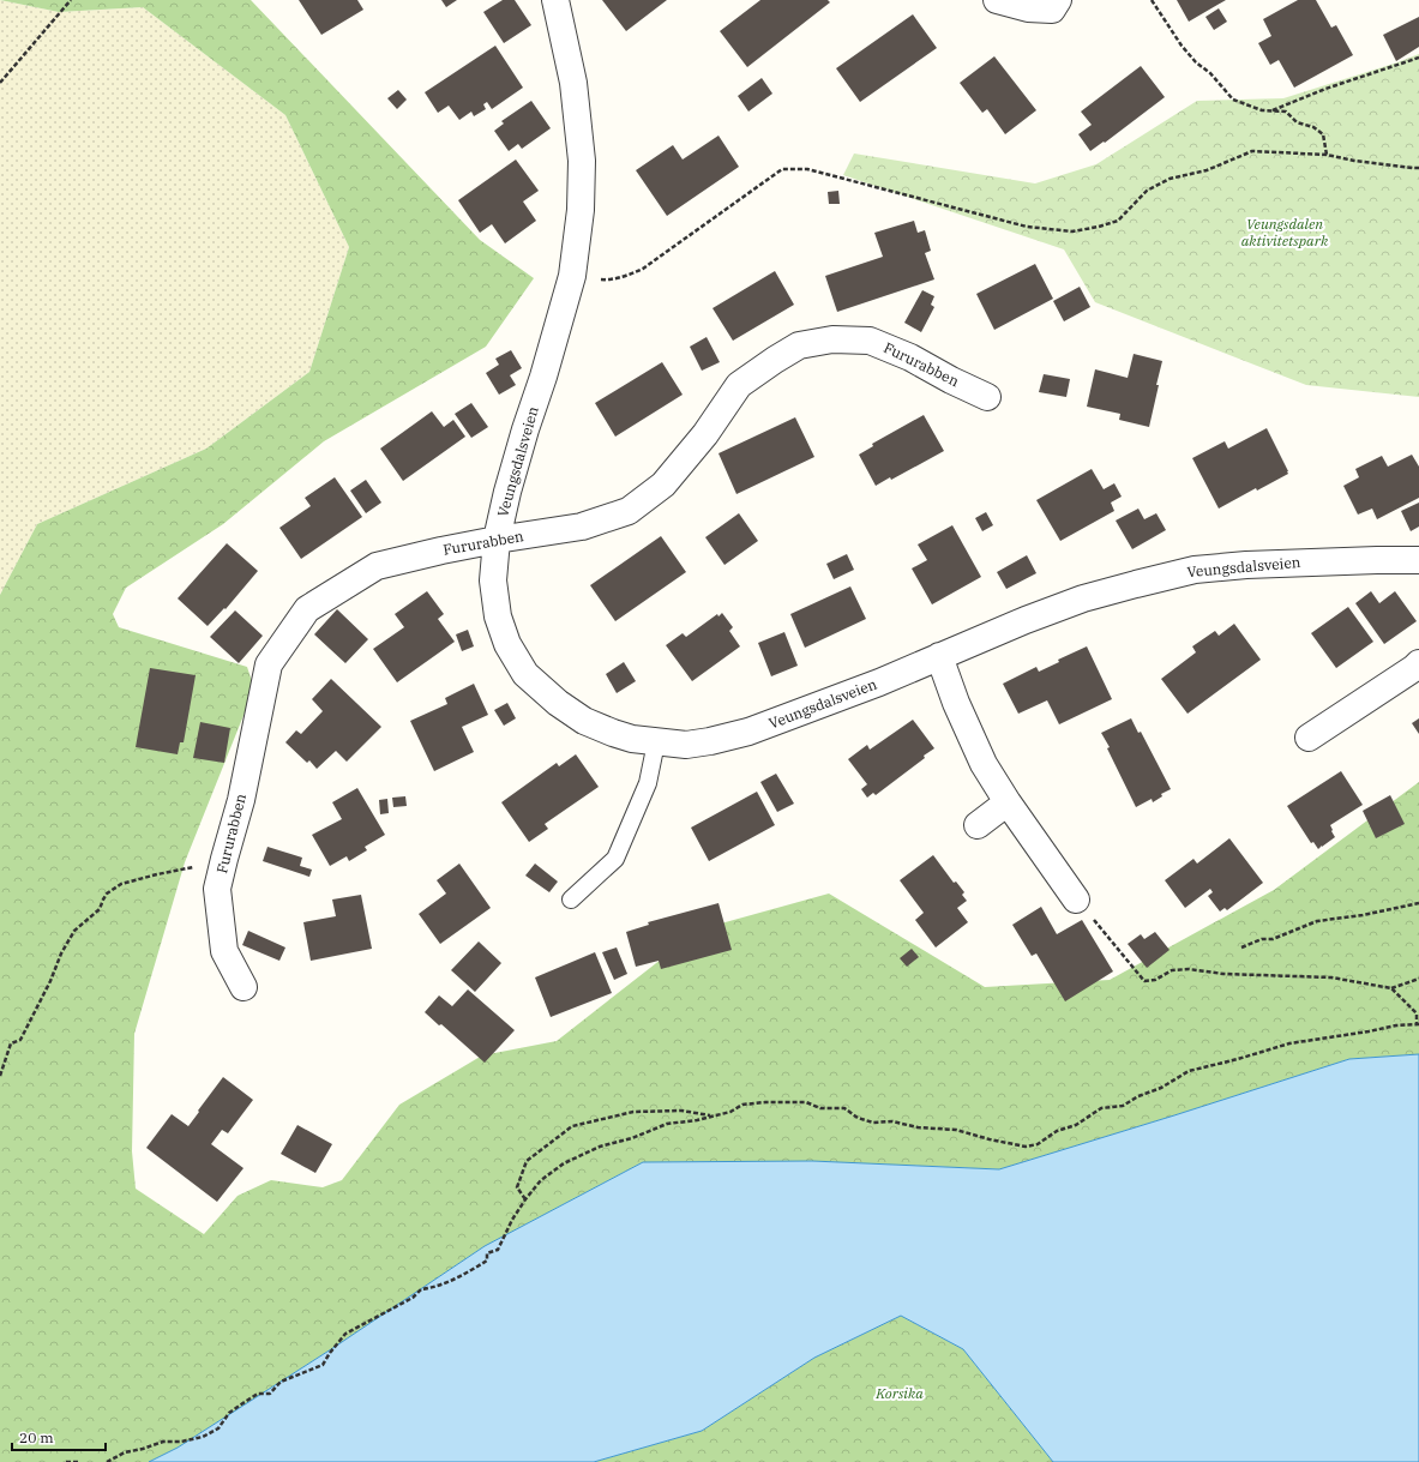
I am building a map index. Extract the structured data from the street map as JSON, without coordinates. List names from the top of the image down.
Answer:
{
  "streets": {
    "street": ["Fururabben", "Veungsdalsveien"]
  },
  "crossings": [
    ["Fururabben", "Veungsdalsveien"]
  ],
  "parks": ["Veungsdalen aktivitetspark", "Korsika"],
  "scale_bar": "20 m"
}
